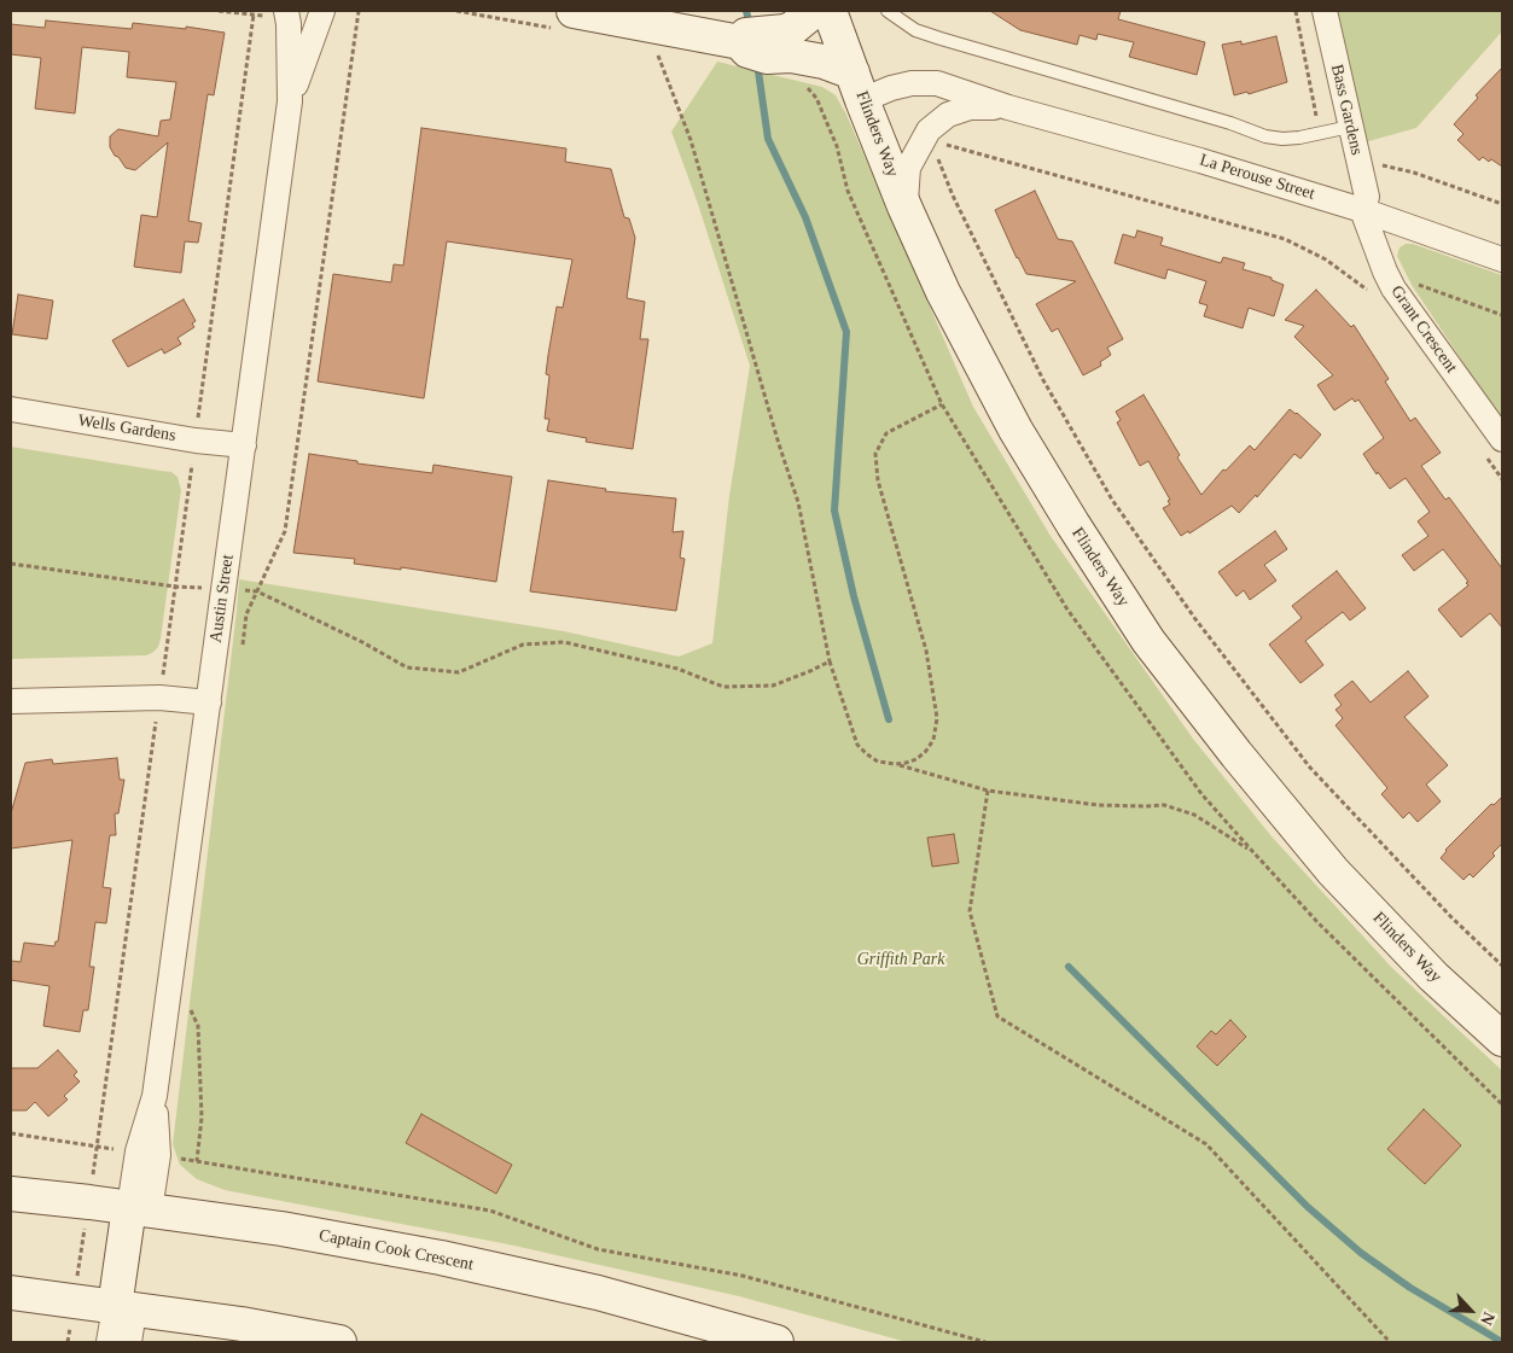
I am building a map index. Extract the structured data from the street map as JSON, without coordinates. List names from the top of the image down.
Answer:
{
  "streets": {
    "street": [
      "Bass Gardens",
      "Flinders Way",
      "La Perouse Street",
      "Grant Crescent",
      "Wells Gardens",
      "Austin Street",
      "Captain Cook Crescent"
    ]
  },
  "crossings": [
    ["Bass Gardens", "La Perouse Street"],
    ["Bass Gardens", "Grant Crescent"],
    ["Flinders Way", "La Perouse Street"],
    ["La Perouse Street", "Grant Crescent"],
    ["Wells Gardens", "Austin Street"],
    ["Austin Street", "Captain Cook Crescent"]
  ],
  "parks": ["Griffith Park"],
  "north": "bottom right"
}
